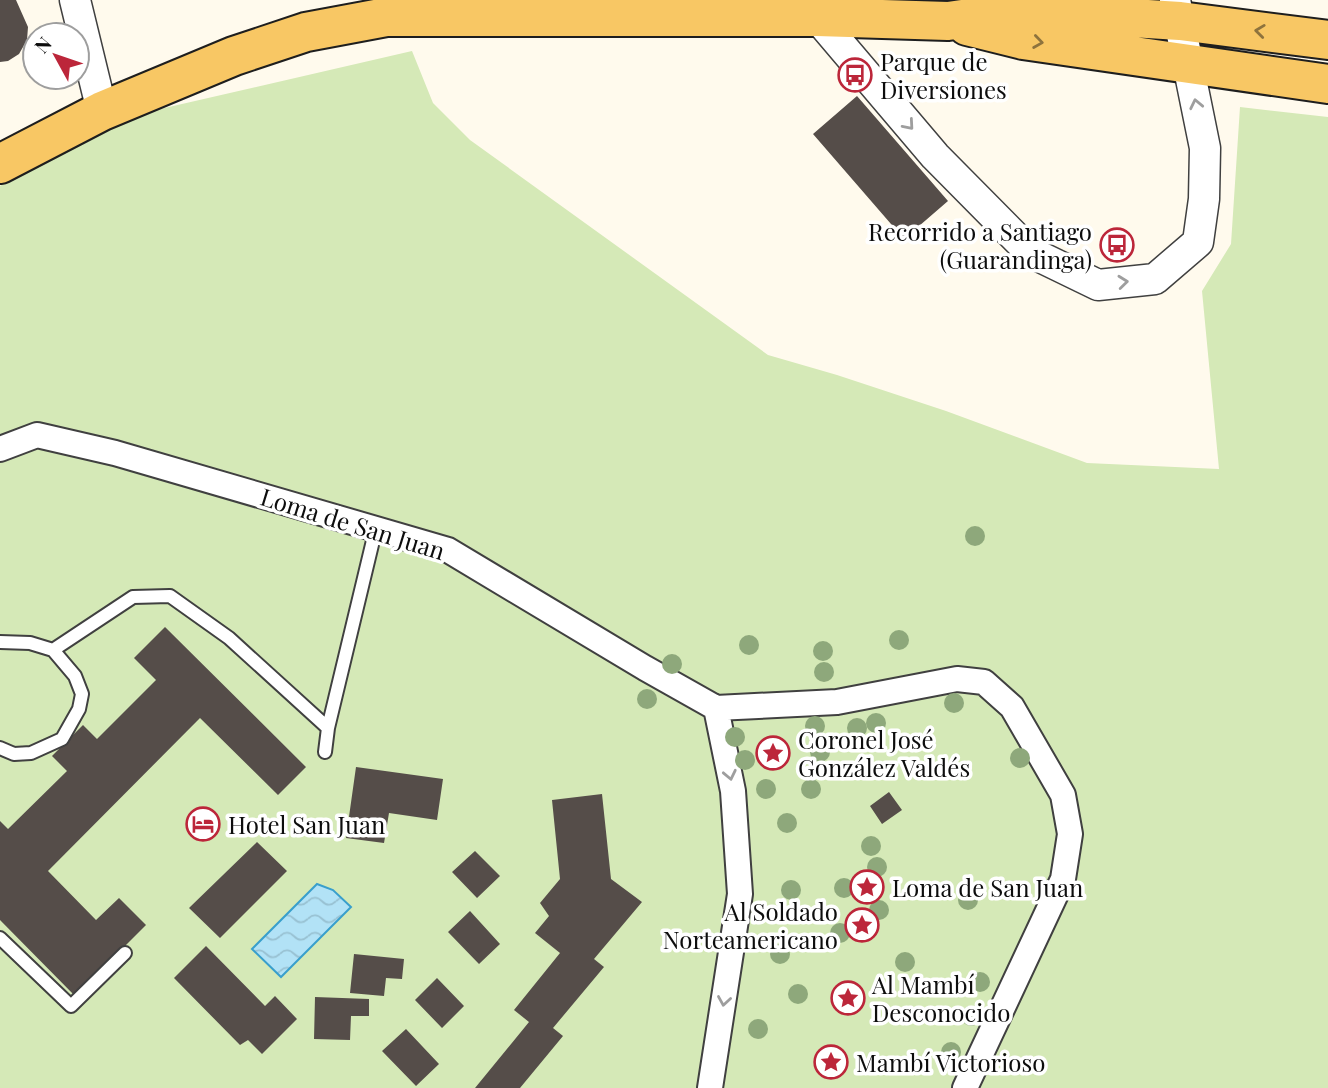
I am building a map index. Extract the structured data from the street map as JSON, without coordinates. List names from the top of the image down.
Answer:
{
  "streets": {
    "street": ["Loma de San Juan"]
  },
  "places": {
    "bus stop": ["Parque de Diversiones", "Recorrido a Santiago (Guarandinga)"],
    "place": [
      "Coronel José González Valdés",
      "Loma de San Juan",
      "Al Soldado Norteamericano",
      "Al Mambí Desconocido",
      "Mambí Victorioso"
    ],
    "hotel": ["Hotel San Juan"]
  },
  "north": "top left"
}
